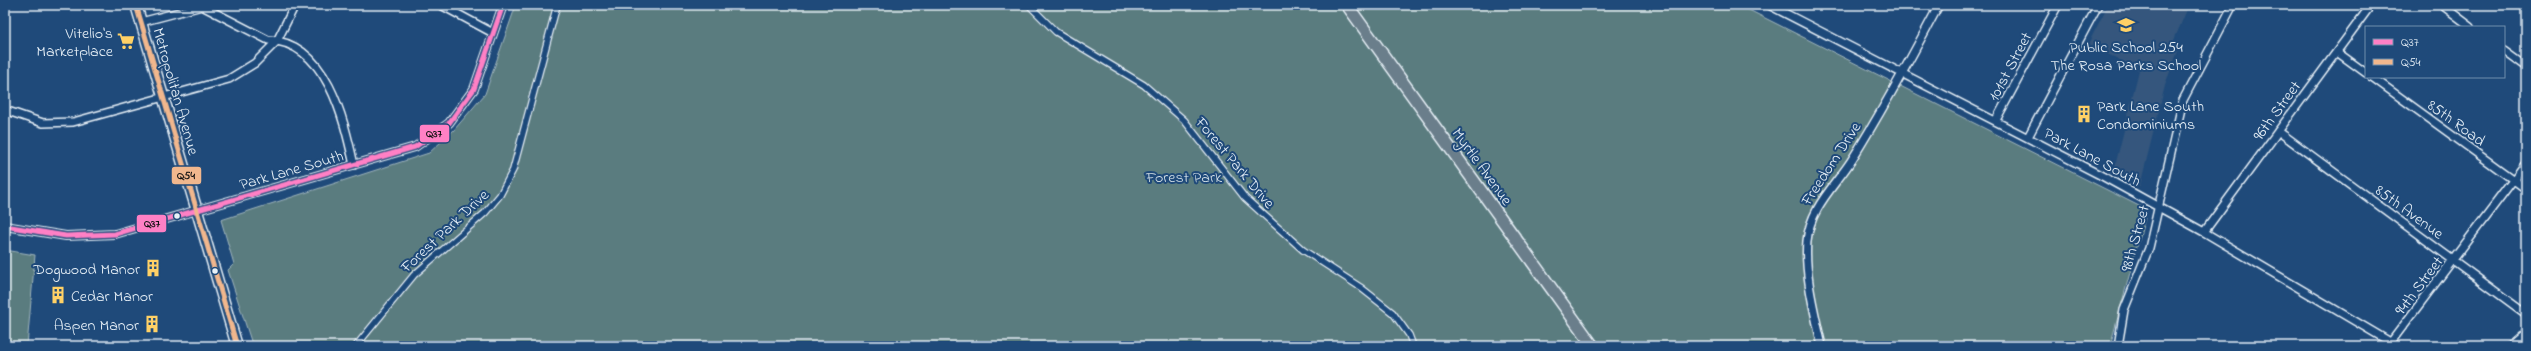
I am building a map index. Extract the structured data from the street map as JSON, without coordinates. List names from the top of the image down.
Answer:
{
  "streets": {
    "main road": ["Metropolitan Avenue", "Myrtle Avenue"],
    "street": [
      "101st Street",
      "96th Street",
      "85th Road",
      "Park Lane South",
      "Forest Park Drive",
      "Freedom Drive",
      "85th Avenue",
      "98th Street",
      "94th Street"
    ]
  },
  "crossings": [
    ["101st Street", "Park Lane South"],
    ["Metropolitan Avenue", "Park Lane South"],
    ["96th Street", "Park Lane South"],
    ["96th Street", "85th Avenue"],
    ["85th Road", "94th Street"],
    ["Park Lane South", "Freedom Drive"],
    ["Park Lane South", "98th Street"],
    ["Park Lane South", "94th Street"],
    ["85th Avenue", "94th Street"]
  ],
  "parks": ["Forest Park"],
  "places": {
    "school or university": ["Public School 254 The Rosa Parks School"],
    "supermarket": ["Vitelio's Marketplace"],
    "building": [
      "Park Lane South Condominiums",
      "Dogwood Manor",
      "Cedar Manor",
      "Aspen Manor"
    ]
  },
  "lines": ["transit line Q37", "transit line Q54"],
  "legend": ["Q37", "Q54"]
}
